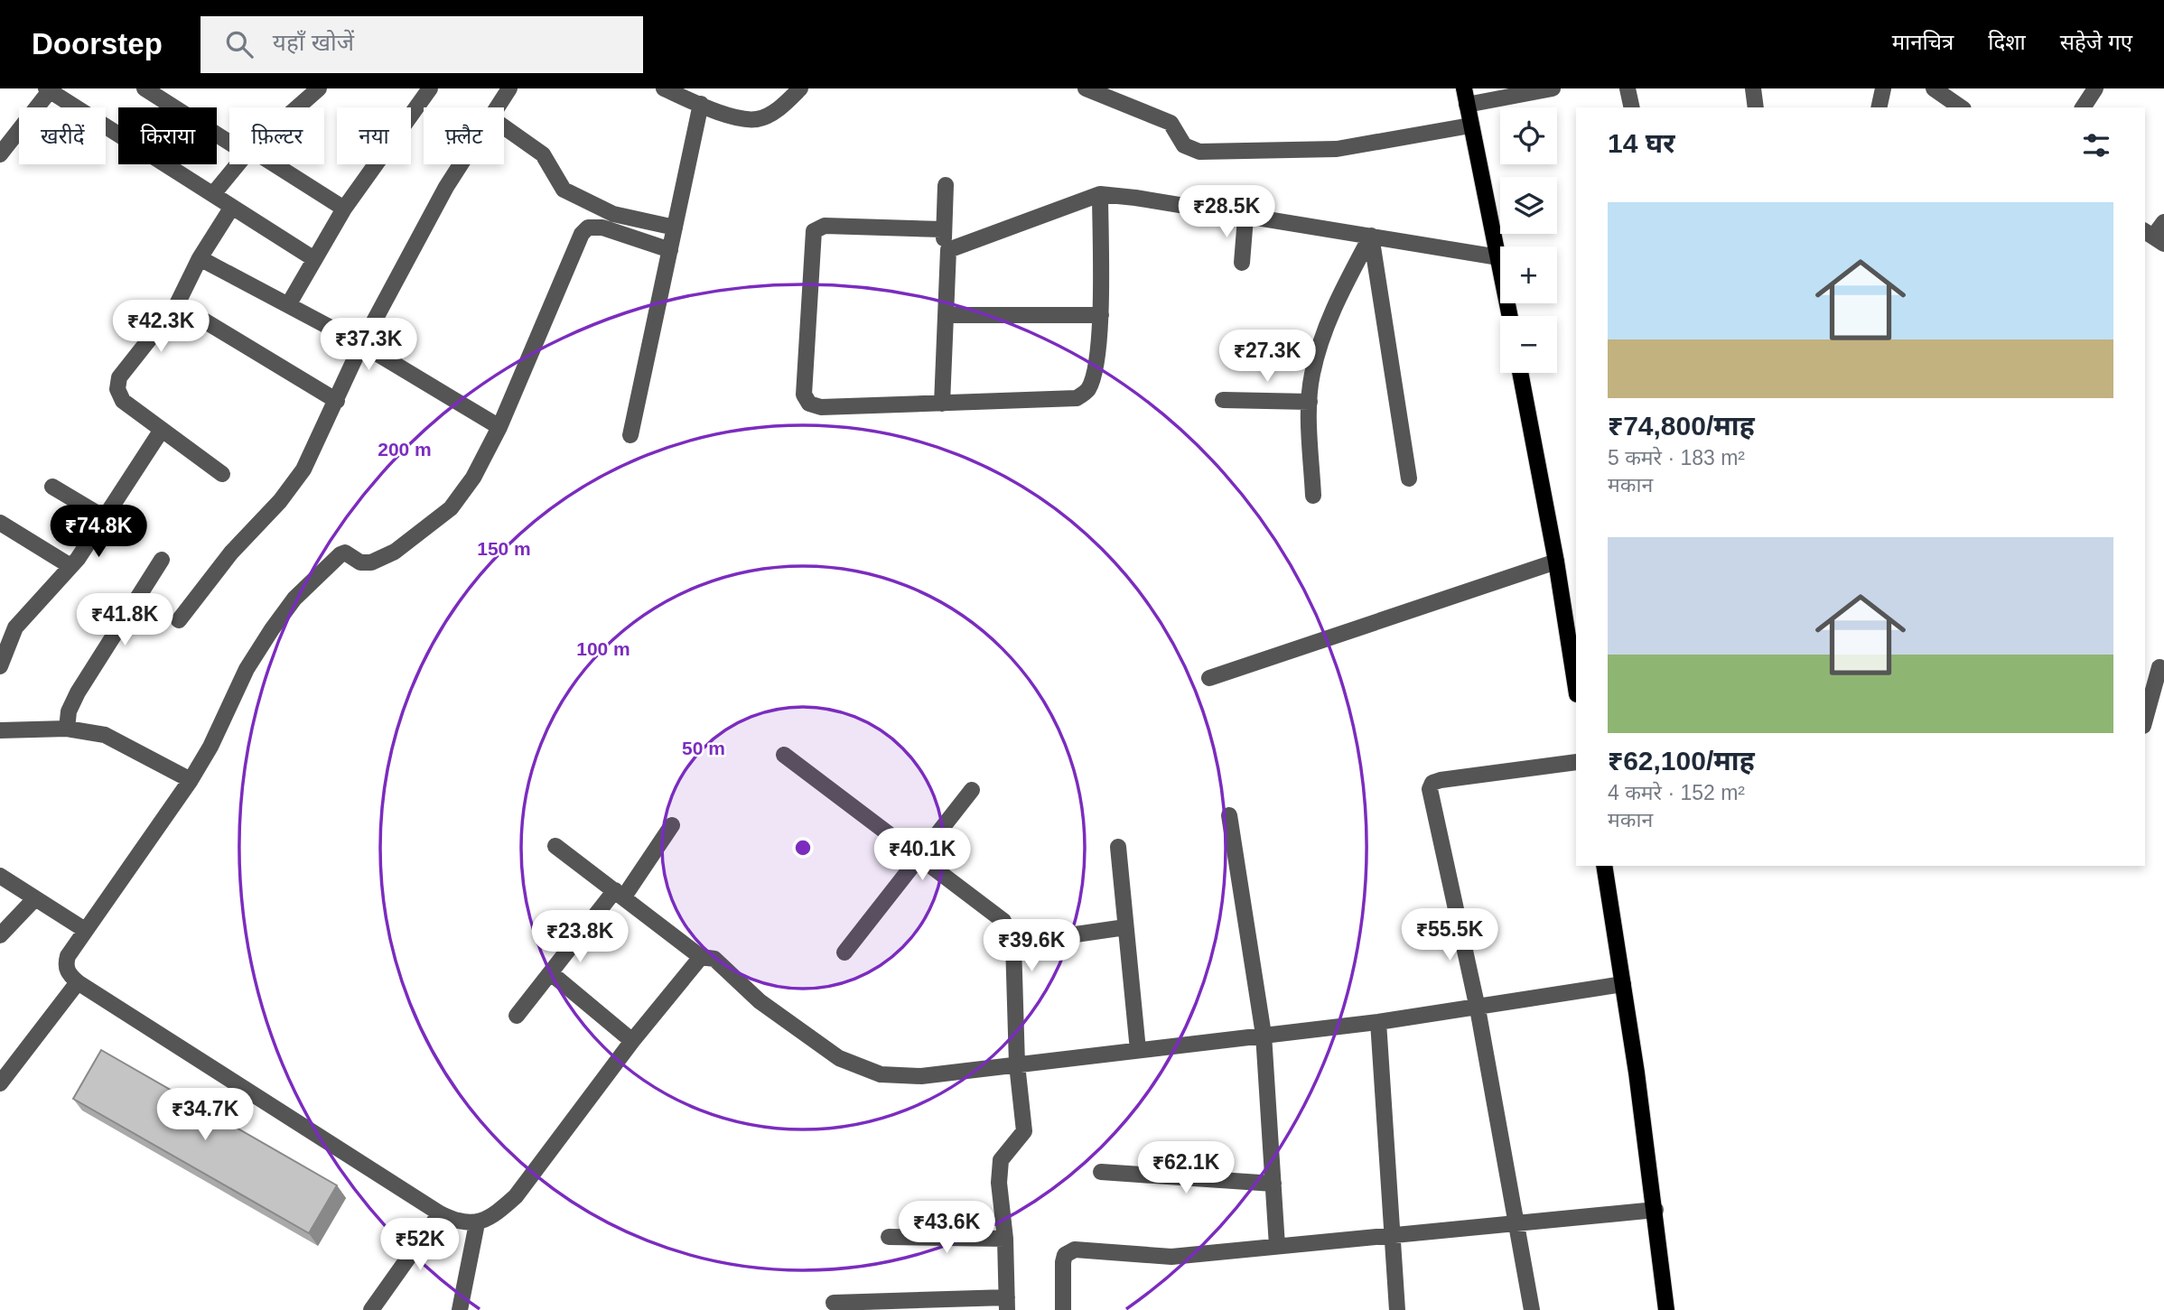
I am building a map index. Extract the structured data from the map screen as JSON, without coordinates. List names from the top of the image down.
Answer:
{
  "page": {
    "header": "Doorstep",
    "search": "यहाँ खोजें",
    "nav": ["मानचित्र", "दिशा", "सहेजे गए"],
    "map_buttons": ["+", "−"],
    "chip": [
      "खरीदें",
      "किराया",
      "फ़िल्टर",
      "नया",
      "फ़्लैट"
    ],
    "heading": "14 घर",
    "list": [
      {
        "name": "₹74,800/माह",
        "note": "5 कमरे · 183 m² · मकान"
      },
      {
        "name": "₹62,100/माह",
        "note": "4 कमरे · 152 m² · मकान"
      }
    ],
    "price": [
      "₹28.5K",
      "₹42.3K",
      "₹37.3K",
      "₹27.3K",
      "₹74.8K",
      "₹41.8K",
      "₹40.1K",
      "₹55.5K",
      "₹23.8K",
      "₹39.6K",
      "₹34.7K",
      "₹62.1K",
      "₹43.6K",
      "₹52K"
    ]
  },
  "rings": [
    "200 m",
    "150 m",
    "100 m",
    "50 m"
  ]
}
